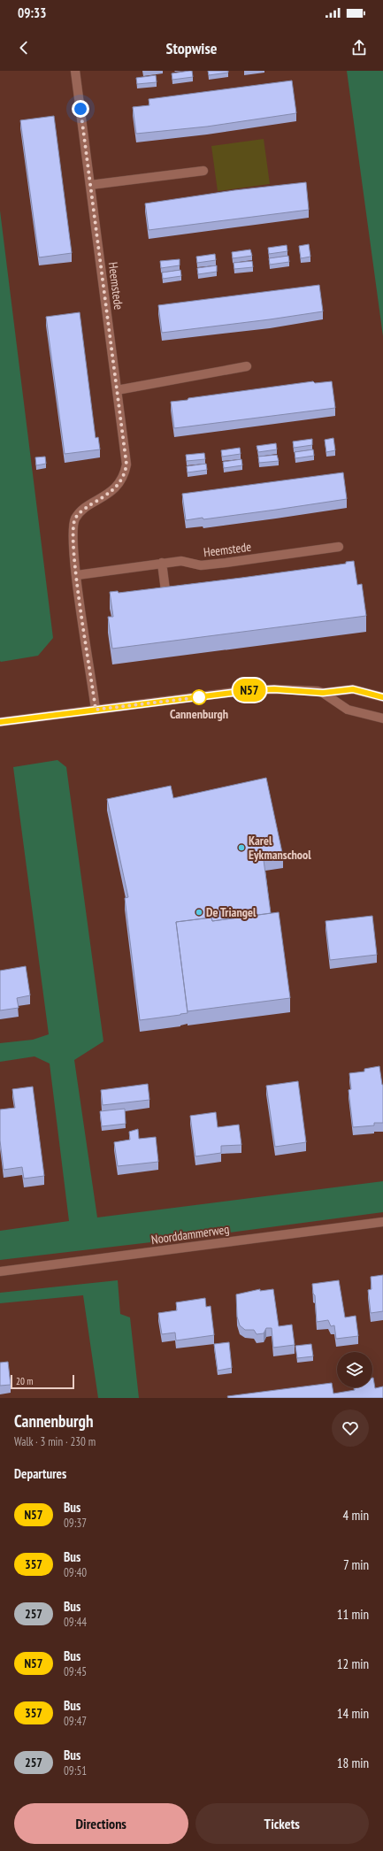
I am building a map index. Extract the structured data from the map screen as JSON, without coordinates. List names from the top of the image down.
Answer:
{
  "streets": {
    "street": ["Heemstede", "Noorddammerweg"]
  },
  "places": ["Cannenburgh", "Karel Eykmanschool", "De Triangel"],
  "lines": ["bus line N57"],
  "scale_bar": "20 m",
  "page": {
    "status": "09:33",
    "header": "Stopwise",
    "on_map": "N57",
    "scale": "20 m",
    "heading": [
      ["Cannenburgh", "Walk · 3 min · 230 m"],
      "Departures"
    ],
    "list": [
      {
        "mark": "N57",
        "name": "Bus",
        "note": "09:37",
        "value": "4 min"
      },
      {
        "mark": "357",
        "name": "Bus",
        "note": "09:40",
        "value": "7 min"
      },
      {
        "mark": "257",
        "name": "Bus",
        "note": "09:44",
        "value": "11 min"
      },
      {
        "mark": "N57",
        "name": "Bus",
        "note": "09:45",
        "value": "12 min"
      },
      {
        "mark": "357",
        "name": "Bus",
        "note": "09:47",
        "value": "14 min"
      },
      {
        "mark": "257",
        "name": "Bus",
        "note": "09:51",
        "value": "18 min"
      }
    ],
    "buttons": ["Directions", "Tickets"]
  }
}
